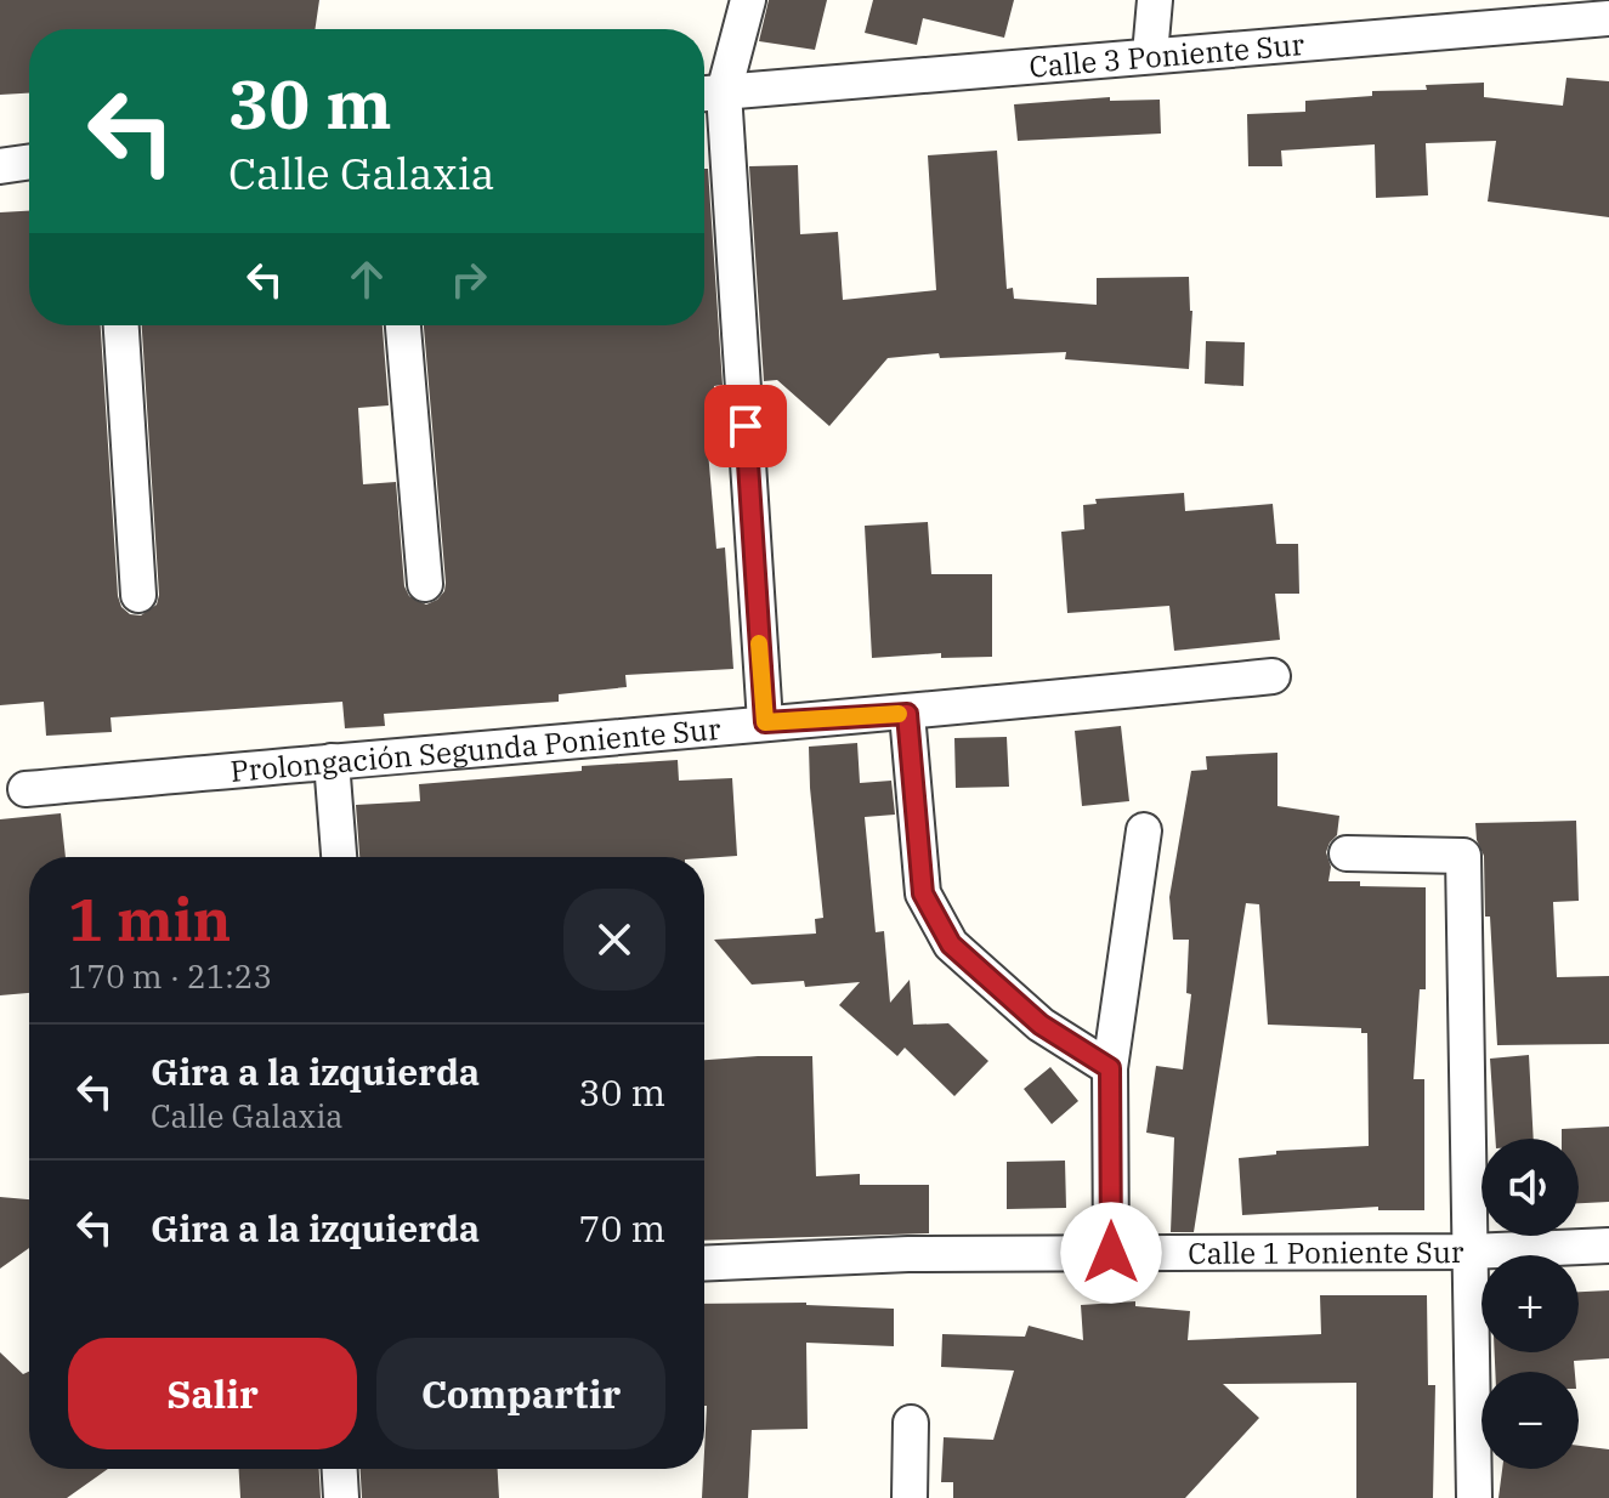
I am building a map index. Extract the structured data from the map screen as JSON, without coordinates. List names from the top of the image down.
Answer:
{
  "streets": {
    "street": ["Calle 3 Poniente Sur", "Prolongación Segunda Poniente Sur", "Calle 1 Poniente Sur"]
  },
  "page": {
    "turn": ["30 m", "Calle Galaxia"],
    "heading": ["1 min", "170 m · 21:23"],
    "list": [
      {
        "name": "Gira a la izquierda",
        "note": "Calle Galaxia",
        "value": "30 m"
      },
      {
        "name": "Gira a la izquierda",
        "value": "70 m"
      }
    ],
    "map_buttons": ["+", "−"],
    "buttons": ["Salir", "Compartir"]
  }
}
